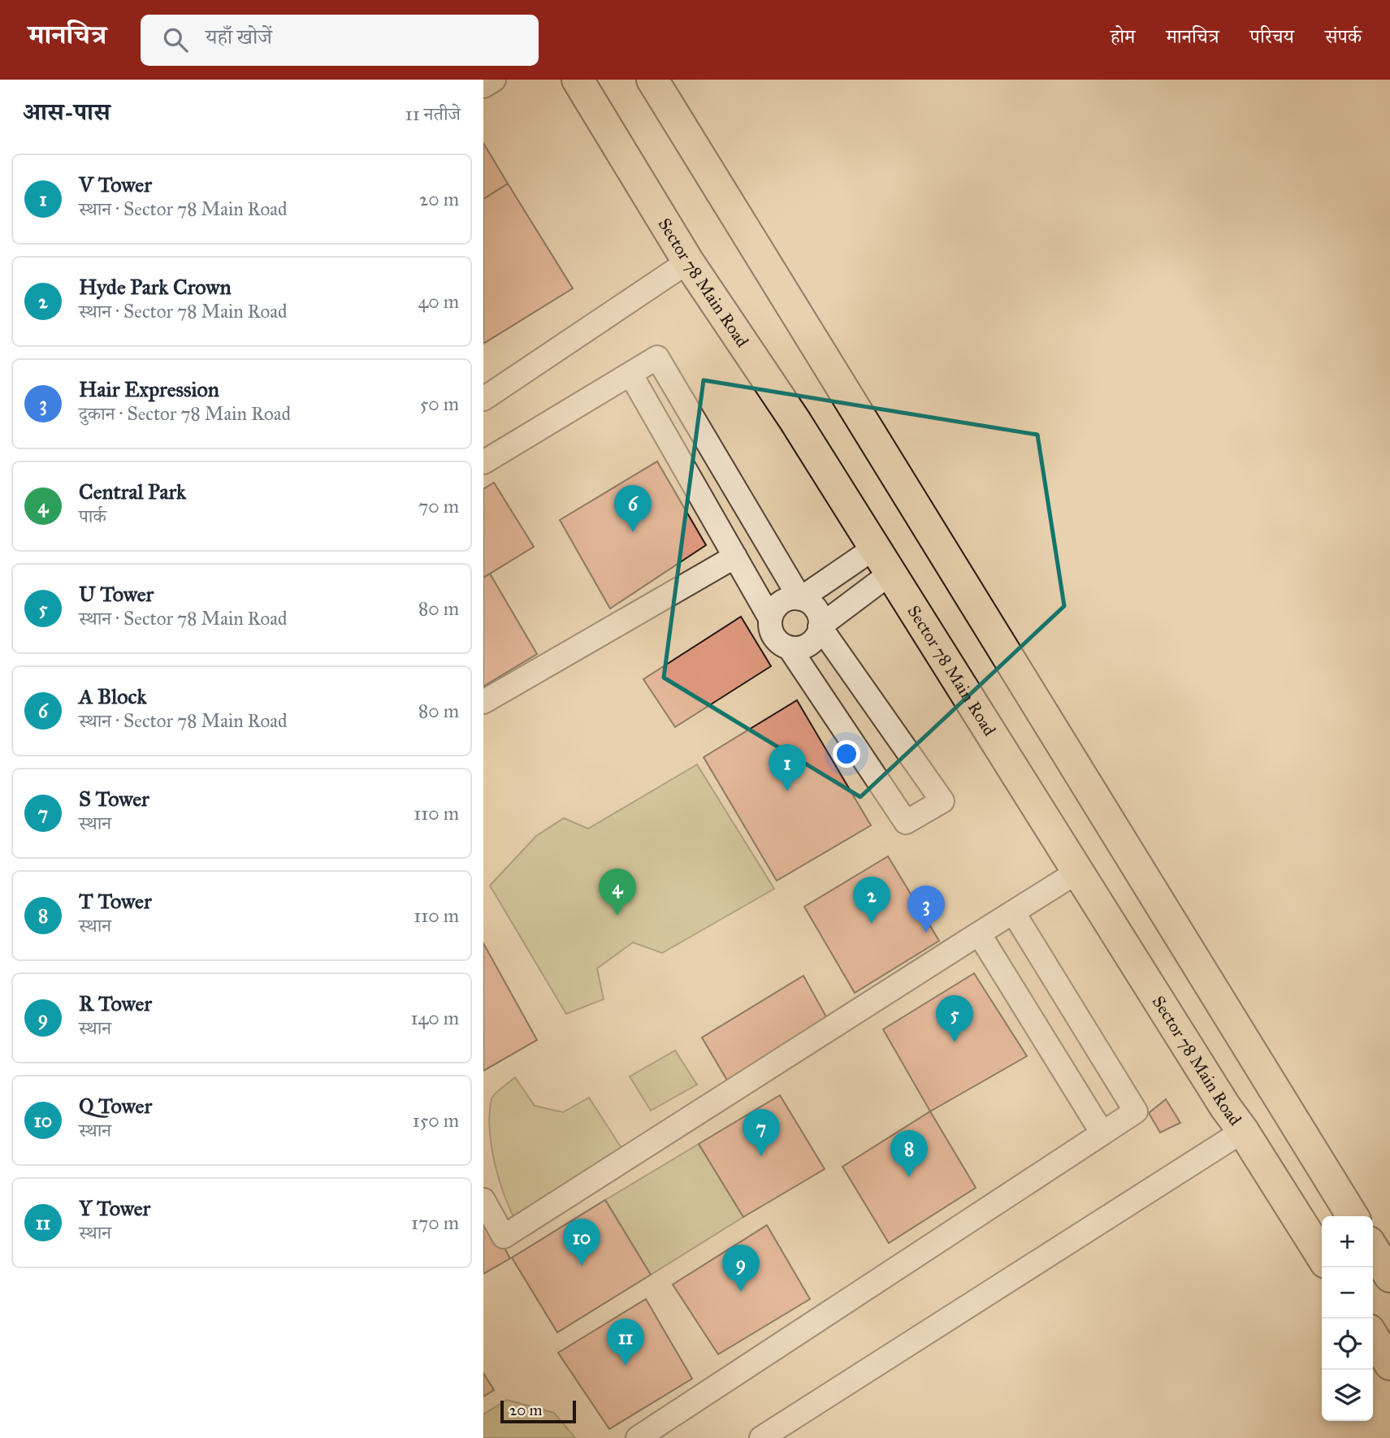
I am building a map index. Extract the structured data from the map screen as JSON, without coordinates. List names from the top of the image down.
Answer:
{
  "streets": {
    "main road": ["Sector 78 Main Road"]
  },
  "scale_bar": "20 m",
  "page": {
    "header": "मानचित्र",
    "search": "यहाँ खोजें",
    "nav": [
      "होम",
      "मानचित्र",
      "परिचय",
      "संपर्क"
    ],
    "heading": ["आस-पास", "11 नतीजे"],
    "list": [
      {
        "mark": "1",
        "name": "V Tower",
        "note": "स्थान · Sector 78 Main Road",
        "value": "20 m"
      },
      {
        "mark": "2",
        "name": "Hyde Park Crown",
        "note": "स्थान · Sector 78 Main Road",
        "value": "40 m"
      },
      {
        "mark": "3",
        "name": "Hair Expression",
        "note": "दुकान · Sector 78 Main Road",
        "value": "50 m"
      },
      {
        "mark": "4",
        "name": "Central Park",
        "note": "पार्क",
        "value": "70 m"
      },
      {
        "mark": "5",
        "name": "U Tower",
        "note": "स्थान · Sector 78 Main Road",
        "value": "80 m"
      },
      {
        "mark": "6",
        "name": "A Block",
        "note": "स्थान · Sector 78 Main Road",
        "value": "80 m"
      },
      {
        "mark": "7",
        "name": "S Tower",
        "note": "स्थान",
        "value": "110 m"
      },
      {
        "mark": "8",
        "name": "T Tower",
        "note": "स्थान",
        "value": "110 m"
      },
      {
        "mark": "9",
        "name": "R Tower",
        "note": "स्थान",
        "value": "140 m"
      },
      {
        "mark": "10",
        "name": "Q Tower",
        "note": "स्थान",
        "value": "150 m"
      },
      {
        "mark": "11",
        "name": "Y Tower",
        "note": "स्थान",
        "value": "170 m"
      }
    ],
    "pins": [
      "6",
      "1",
      "4",
      "2",
      "3",
      "5",
      "7",
      "8",
      "10",
      "9",
      "11"
    ],
    "map_buttons": ["+", "−"],
    "scale": "20 m"
  }
}
